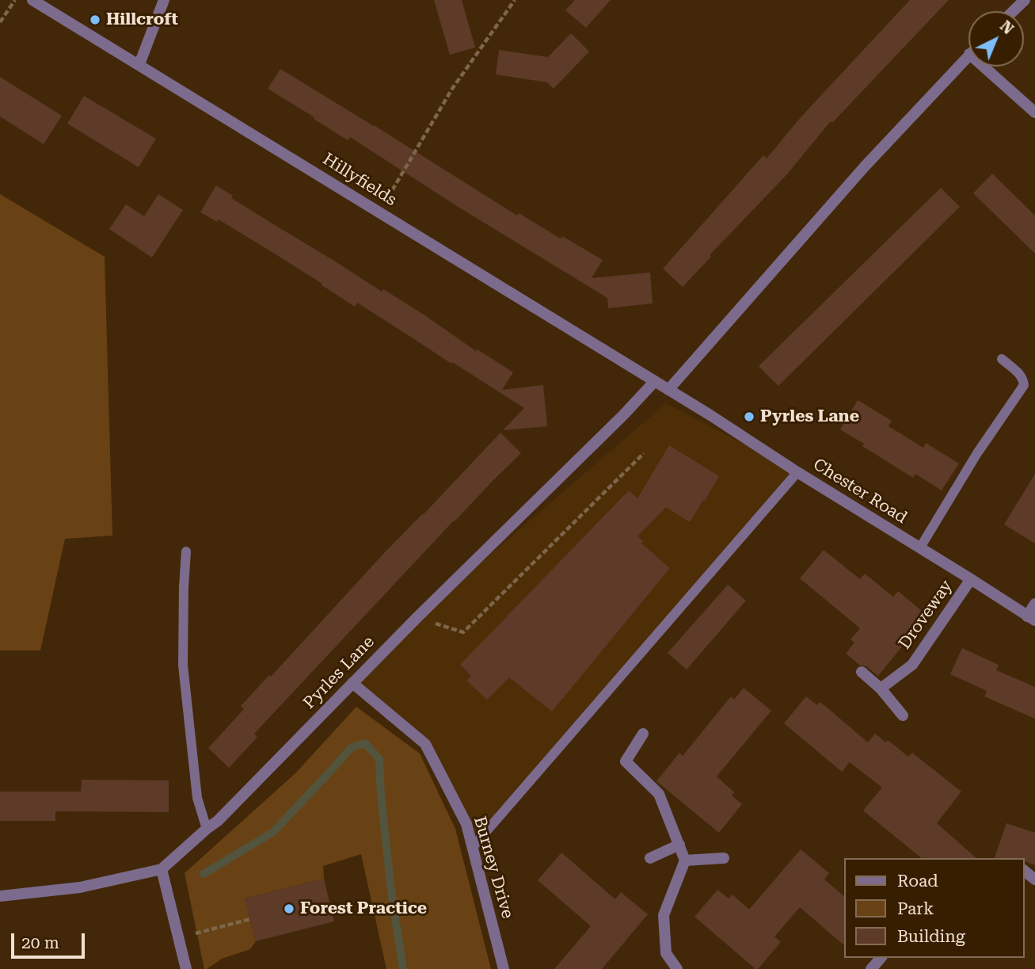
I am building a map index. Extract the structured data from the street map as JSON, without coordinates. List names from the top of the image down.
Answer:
{
  "streets": {
    "street": [
      "Hillyfields",
      "Chester Road",
      "Droveway",
      "Pyrles Lane",
      "Burney Drive"
    ]
  },
  "crossings": [
    ["Hillyfields", "Chester Road"],
    ["Hillyfields", "Pyrles Lane"],
    ["Chester Road", "Droveway"],
    ["Pyrles Lane", "Burney Drive"]
  ],
  "places": ["Hillcroft", "Pyrles Lane", "Forest Practice"],
  "legend": ["Road", "Park", "Building"],
  "scale_bar": "20 m",
  "north": "top right"
}
